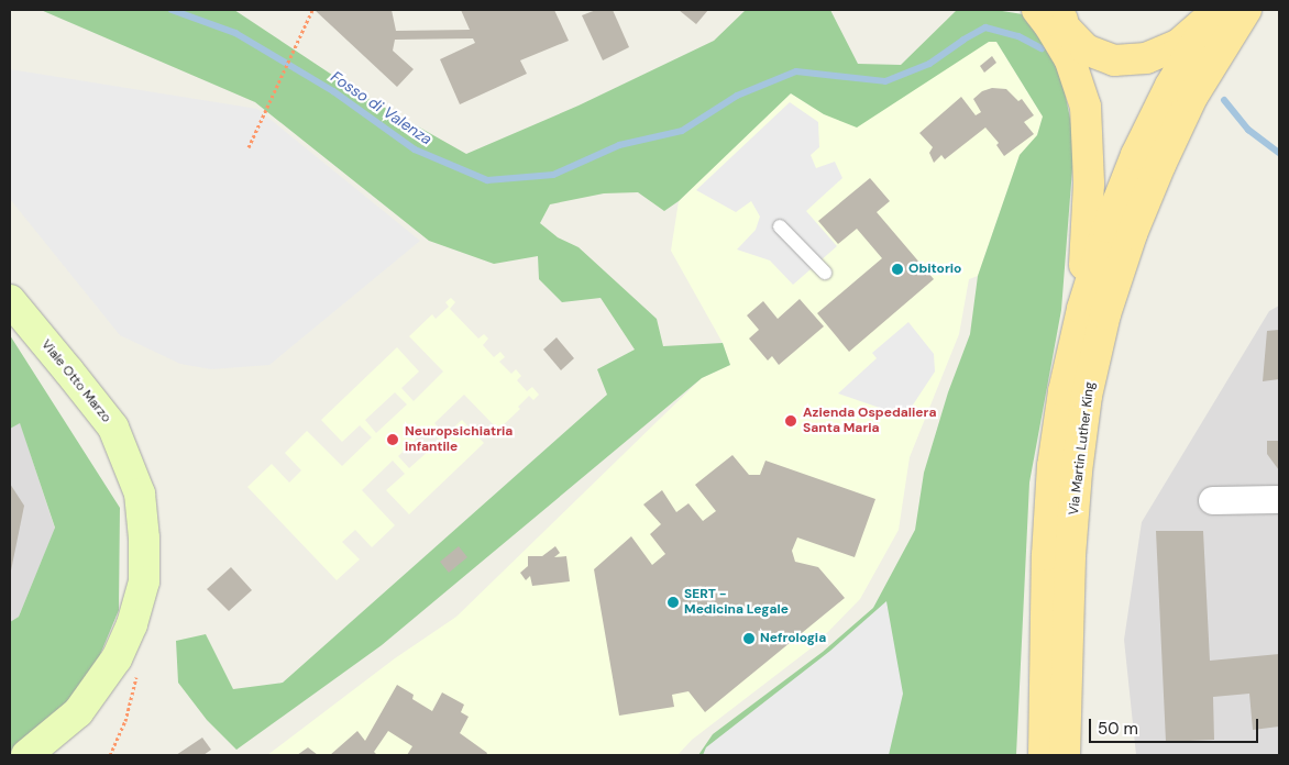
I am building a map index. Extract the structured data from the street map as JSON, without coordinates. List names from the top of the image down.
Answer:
{
  "streets": {
    "main road": ["Via Martin Luther King"],
    "street": ["Viale Otto Marzo"]
  },
  "water": ["Fosso di Valenza"],
  "places": [
    "Obitorio",
    "Azienda Ospedaliera Santa Maria",
    "Neuropsichiatria infantile",
    "SERT - Medicina Legale",
    "Nefrologia"
  ],
  "scale_bar": "50 m"
}
